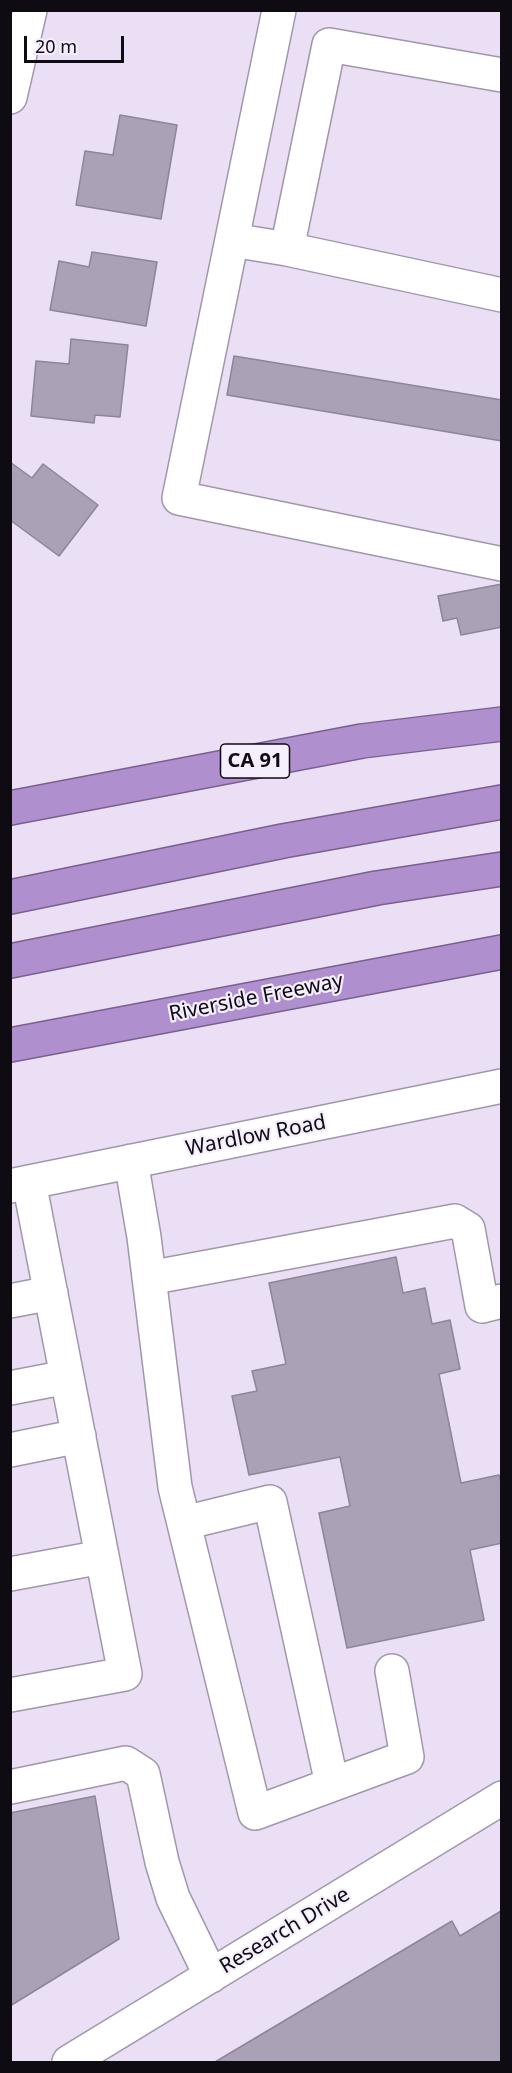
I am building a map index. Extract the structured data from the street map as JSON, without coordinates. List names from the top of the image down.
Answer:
{
  "streets": {
    "highway": ["CA 91", "Riverside Freeway"],
    "street": ["Wardlow Road", "Research Drive"]
  },
  "scale_bar": "20 m"
}
